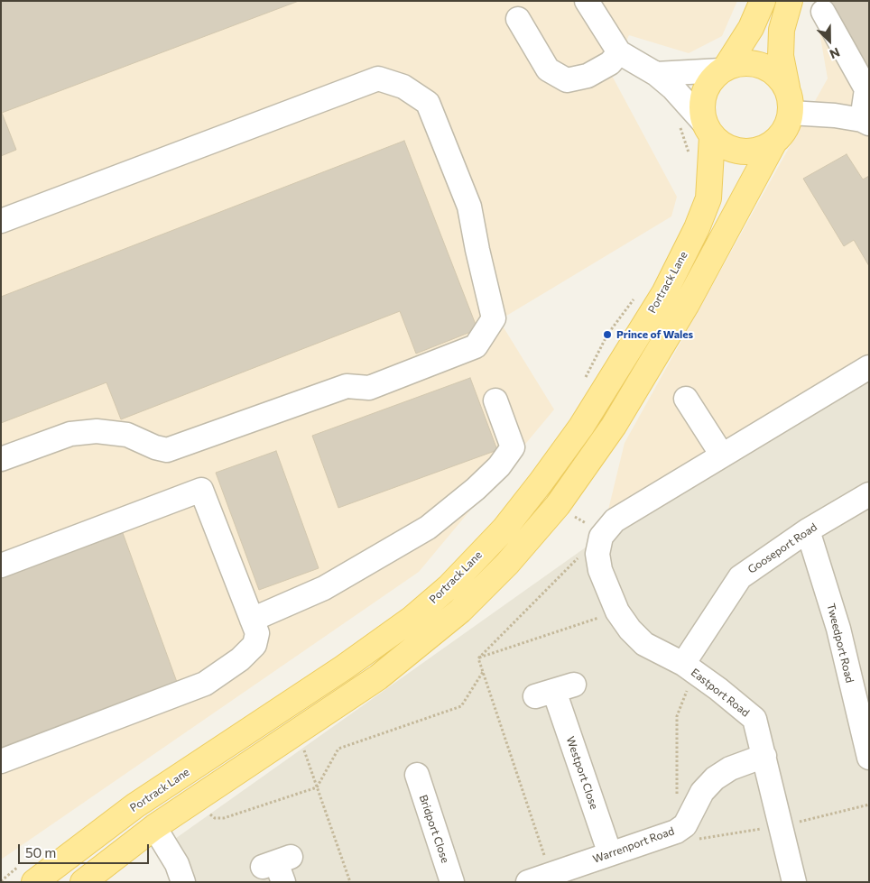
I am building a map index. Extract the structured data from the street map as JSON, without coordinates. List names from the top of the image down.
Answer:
{
  "streets": {
    "main road": ["Portrack Lane"],
    "street": [
      "Gooseport Road",
      "Tweedport Road",
      "Eastport Road",
      "Westport Close",
      "Bridport Close",
      "Warrenport Road"
    ]
  },
  "crossings": [
    ["Gooseport Road", "Tweedport Road"],
    ["Gooseport Road", "Eastport Road"],
    ["Eastport Road", "Warrenport Road"],
    ["Westport Close", "Warrenport Road"]
  ],
  "places": ["Prince of Wales"],
  "scale_bar": "50 m",
  "north": "bottom right"
}
